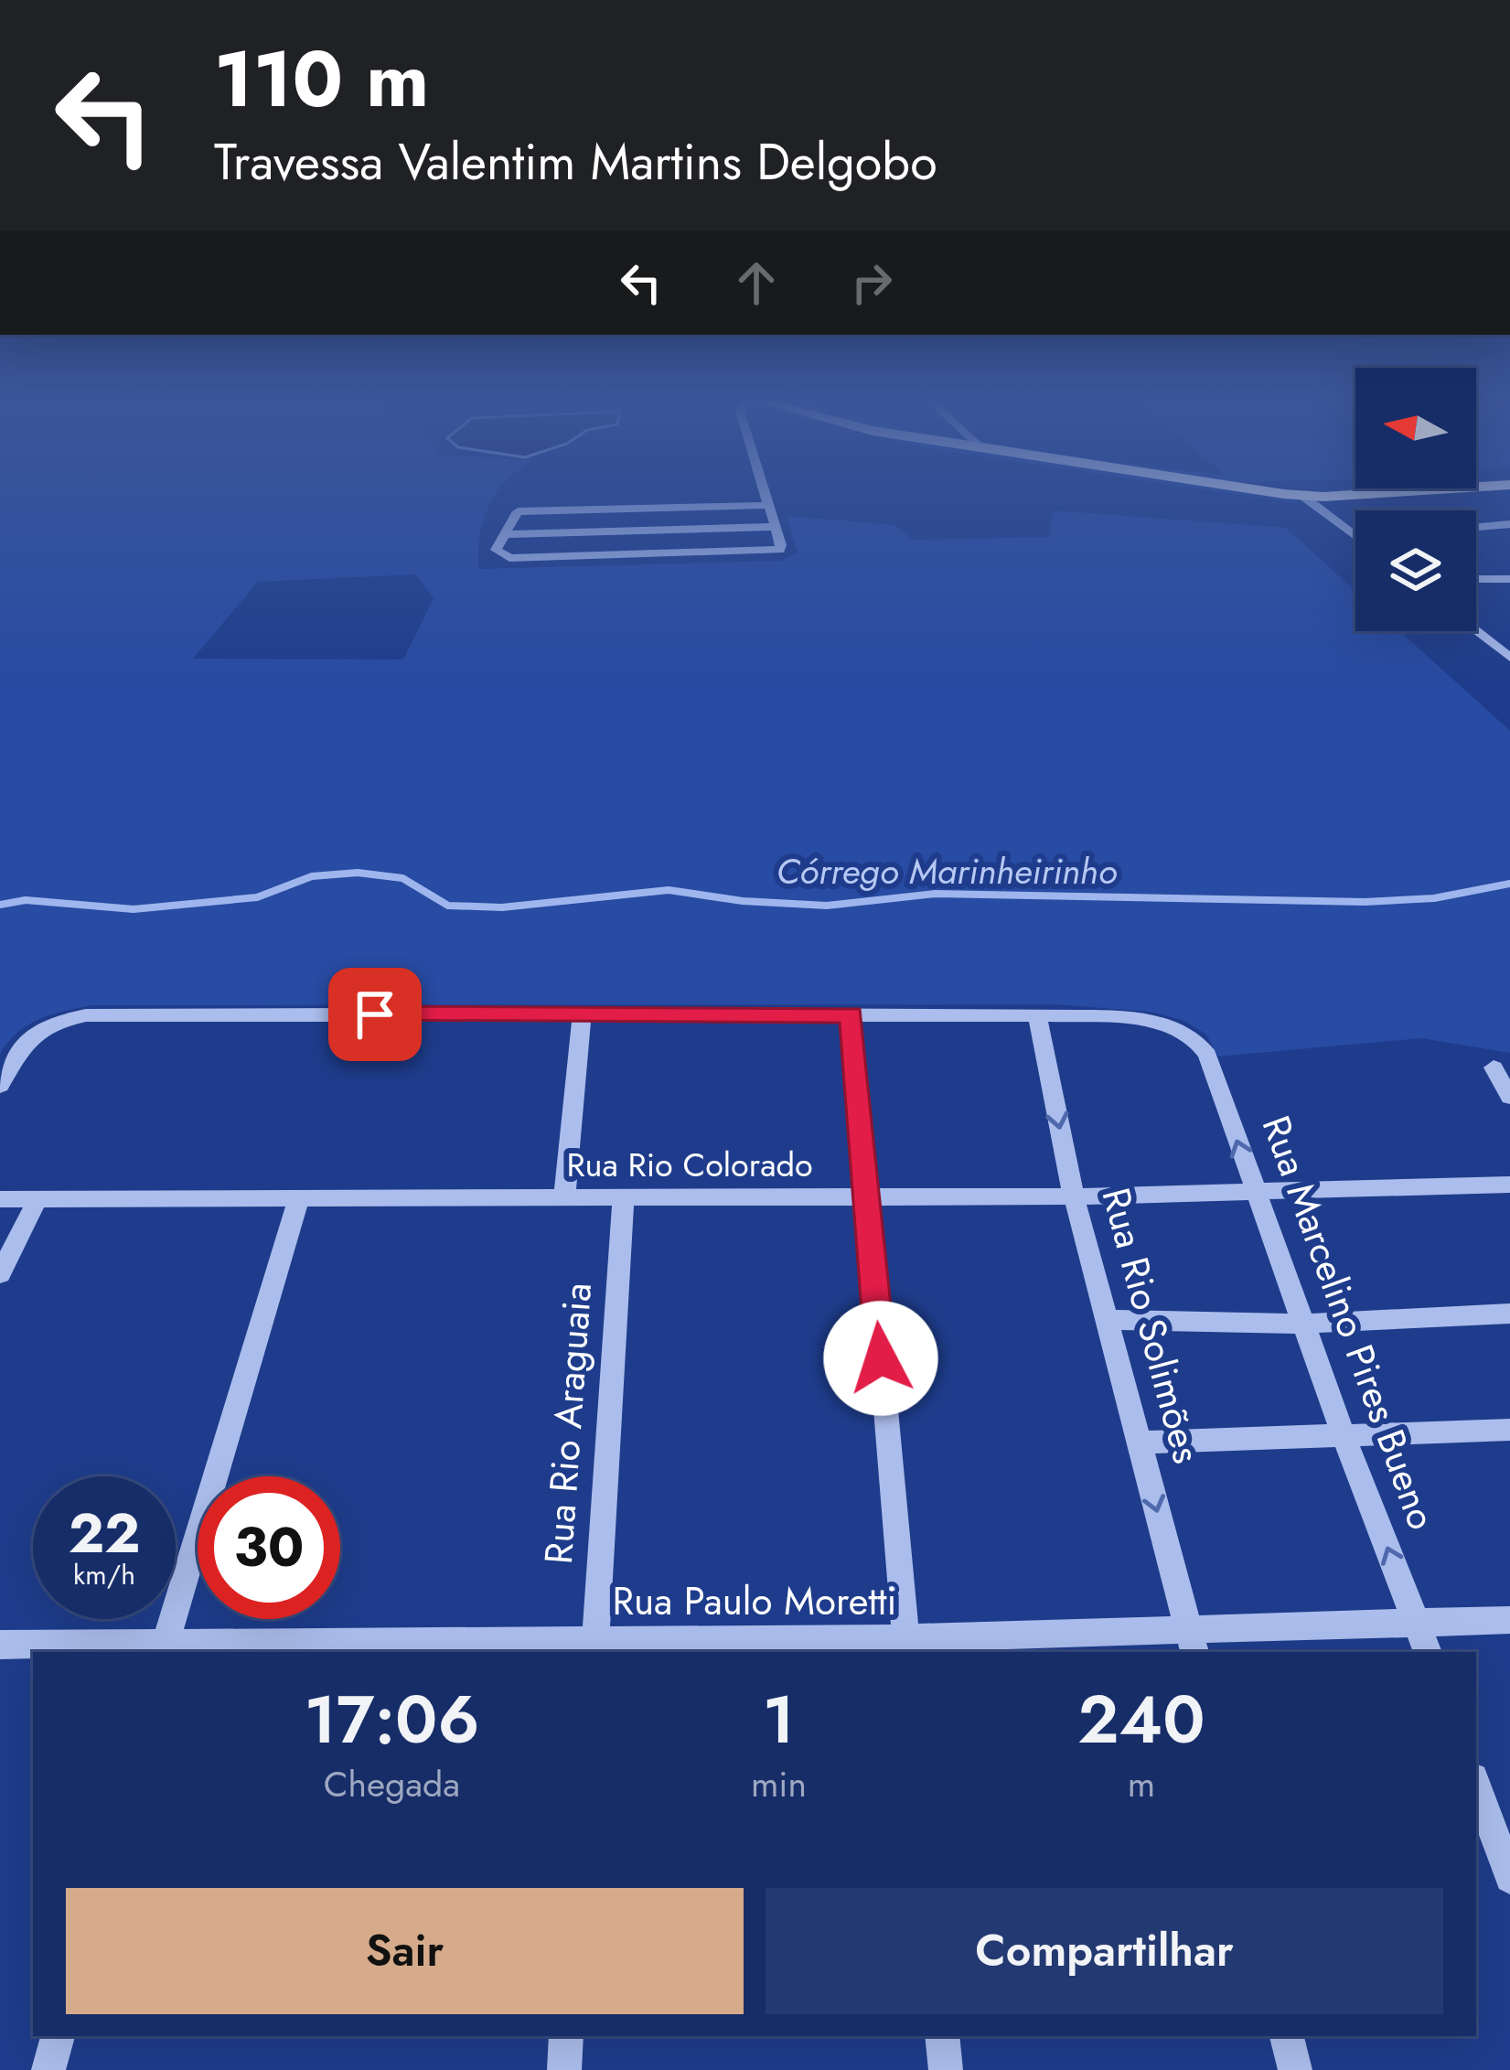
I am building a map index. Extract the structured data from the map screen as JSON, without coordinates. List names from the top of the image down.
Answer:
{
  "streets": {
    "street": [
      "Rua Rio Colorado",
      "Rua Marcelino Pires Bueno",
      "Rua Rio Solimões",
      "Rua Rio Araguaia",
      "Rua Paulo Moretti"
    ]
  },
  "crossings": [
    ["Rua Rio Colorado", "Rua Marcelino Pires Bueno"],
    ["Rua Rio Colorado", "Rua Rio Solimões"],
    ["Rua Rio Colorado", "Rua Rio Araguaia"],
    ["Rua Marcelino Pires Bueno", "Rua Rio Solimões"],
    ["Rua Marcelino Pires Bueno", "Rua Paulo Moretti"],
    ["Rua Rio Solimões", "Rua Paulo Moretti"],
    ["Rua Rio Araguaia", "Rua Paulo Moretti"]
  ],
  "one_way": ["Rua Marcelino Pires Bueno", "Rua Rio Solimões"],
  "water": ["Córrego Marinheirinho"],
  "north": "left",
  "page": {
    "turn": ["110 m", "Travessa Valentim Martins Delgobo"],
    "speed": "22 km/h",
    "limit": "30",
    "eta": [
      "17:06",
      "Chegada",
      "1",
      "min",
      "240",
      "m"
    ],
    "buttons": ["Sair", "Compartilhar"]
  }
}
